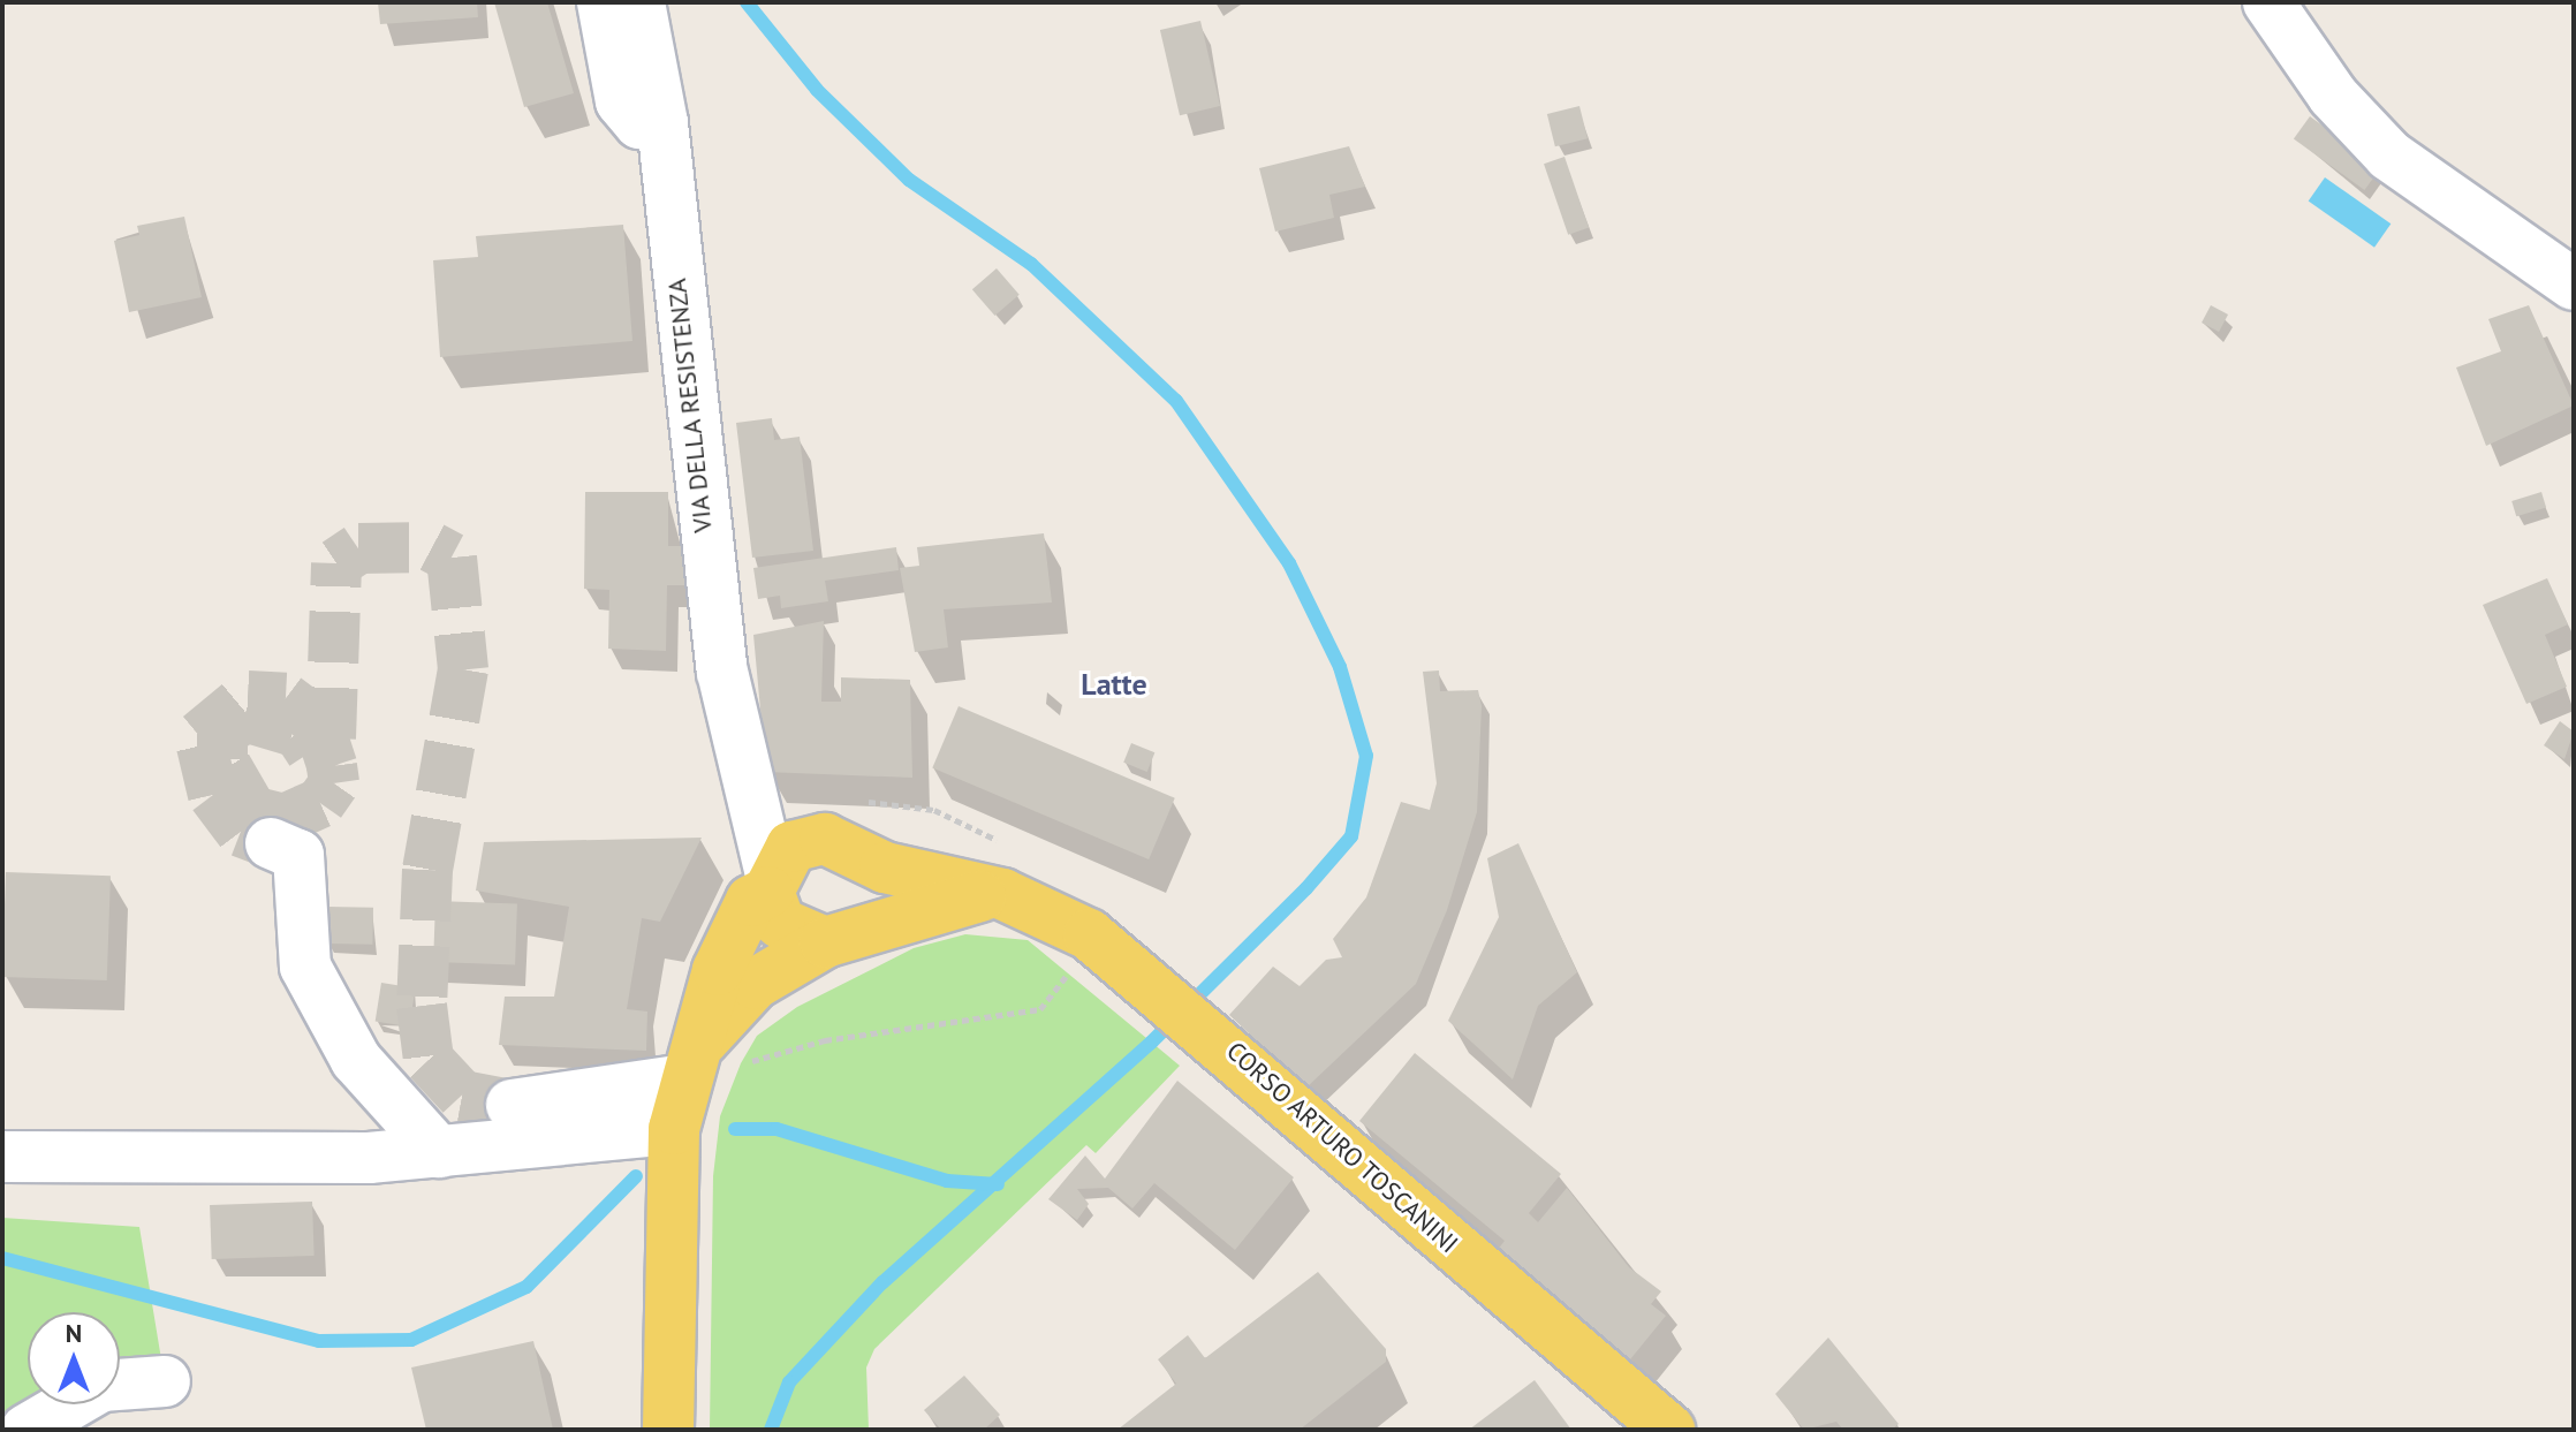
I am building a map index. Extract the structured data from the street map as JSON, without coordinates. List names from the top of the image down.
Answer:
{
  "streets": {
    "main road": ["CORSO ARTURO TOSCANINI"],
    "street": ["VIA DELLA RESISTENZA"]
  },
  "districts": ["Latte"],
  "north": "top"
}
